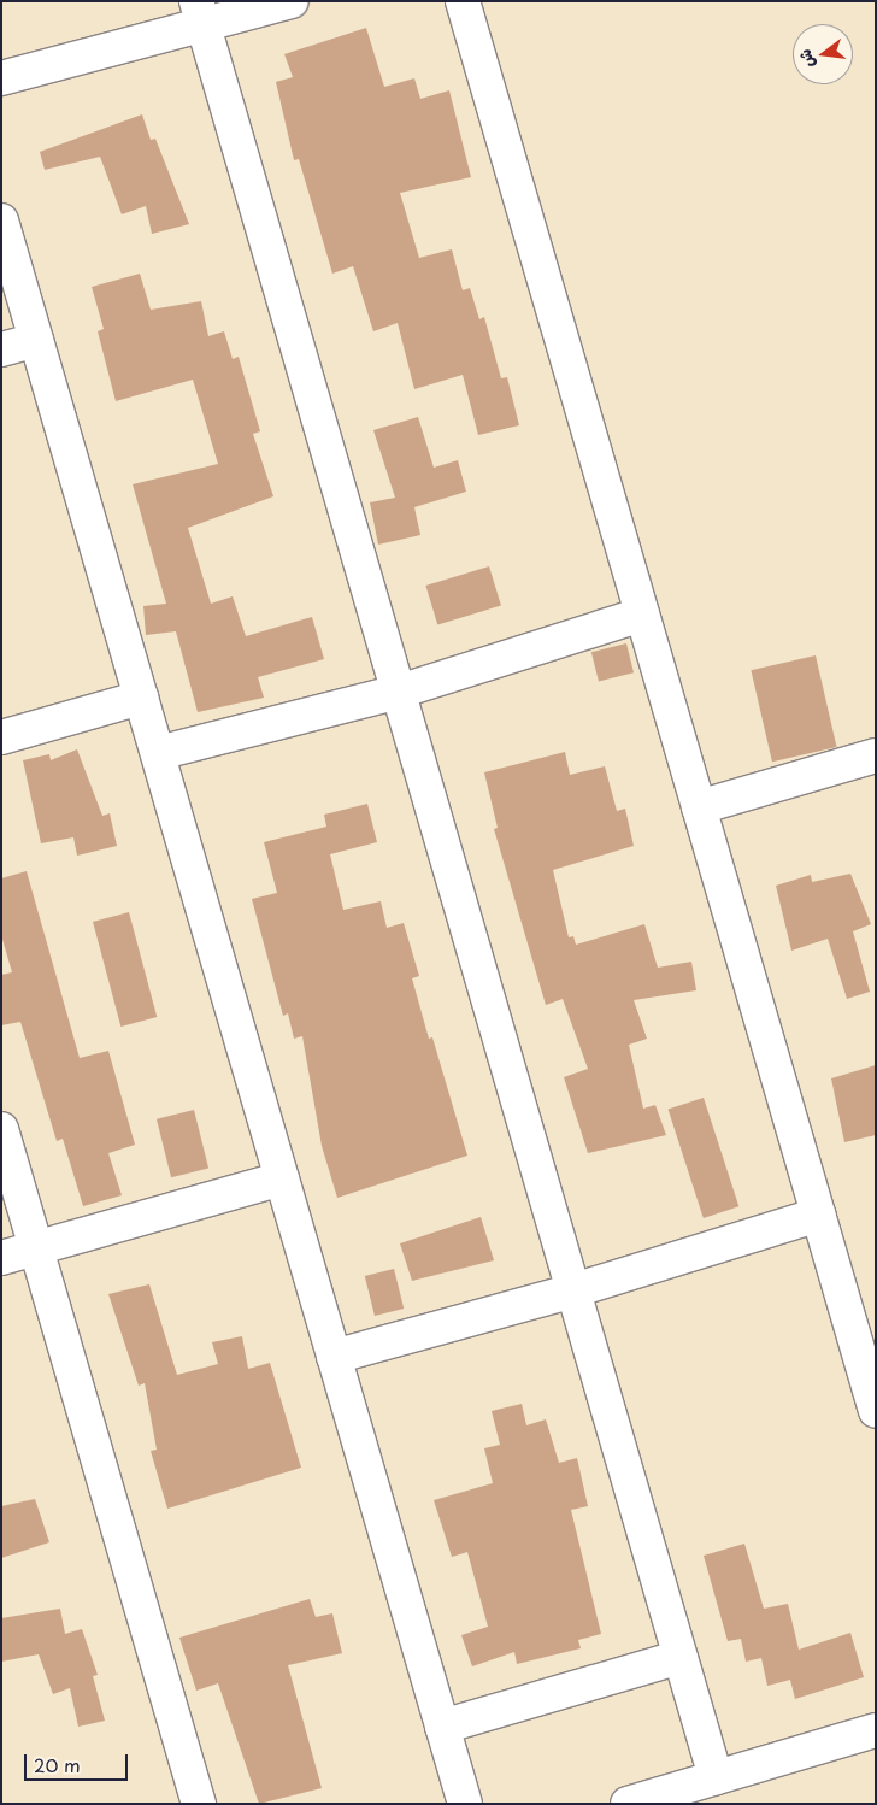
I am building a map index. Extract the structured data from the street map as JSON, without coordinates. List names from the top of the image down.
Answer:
{
  "scale_bar": "20 m",
  "north": "left"
}
